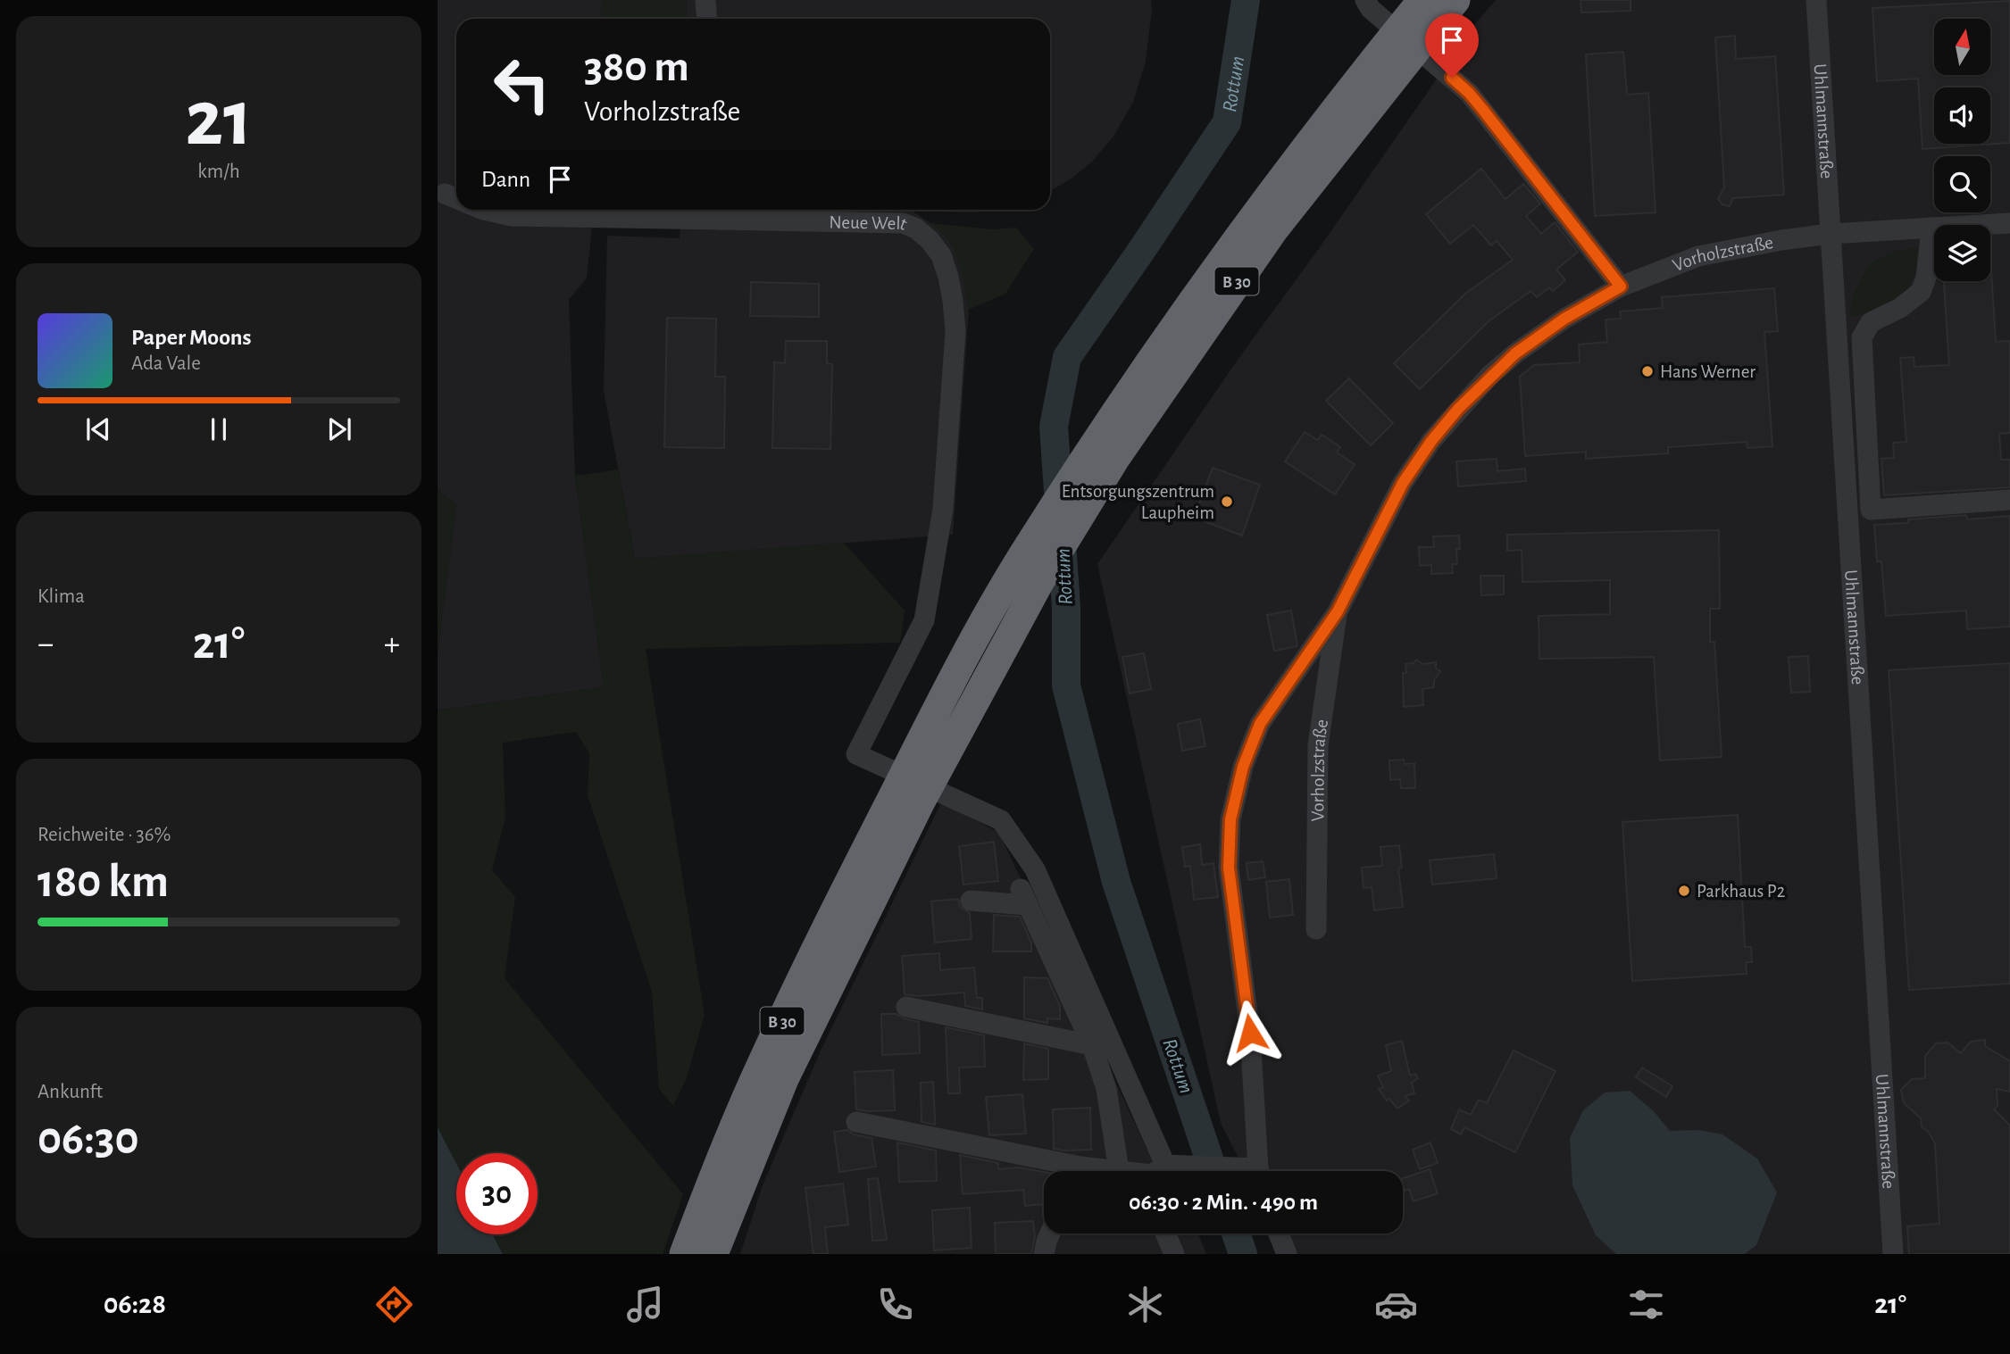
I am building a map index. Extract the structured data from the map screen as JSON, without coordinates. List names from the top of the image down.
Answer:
{
  "streets": {
    "highway": ["B 30"],
    "street": ["Uhlmannstraße", "Neue Welt", "Vorholzstraße"]
  },
  "crossings": [
    ["Uhlmannstraße", "Vorholzstraße"]
  ],
  "water": ["Rottum"],
  "places": ["Hans Werner", "Entsorgungszentrum Laupheim", "Parkhaus P2"],
  "north": "top",
  "page": {
    "tile": [
      ["21", "km/h"],
      "Klima",
      ["Reichweite · 36%", "180 km"],
      ["Ankunft", "06:30"]
    ],
    "turn": ["380 m", "Vorholzstraße"],
    "then": "Dann",
    "song": ["Paper Moons", "Ada Vale"],
    "heat": ["−", "21°", "+"],
    "limit": "30",
    "trip": "06:30 · 2 Min. · 490 m",
    "tabs": ["06:28", "21°"]
  }
}
